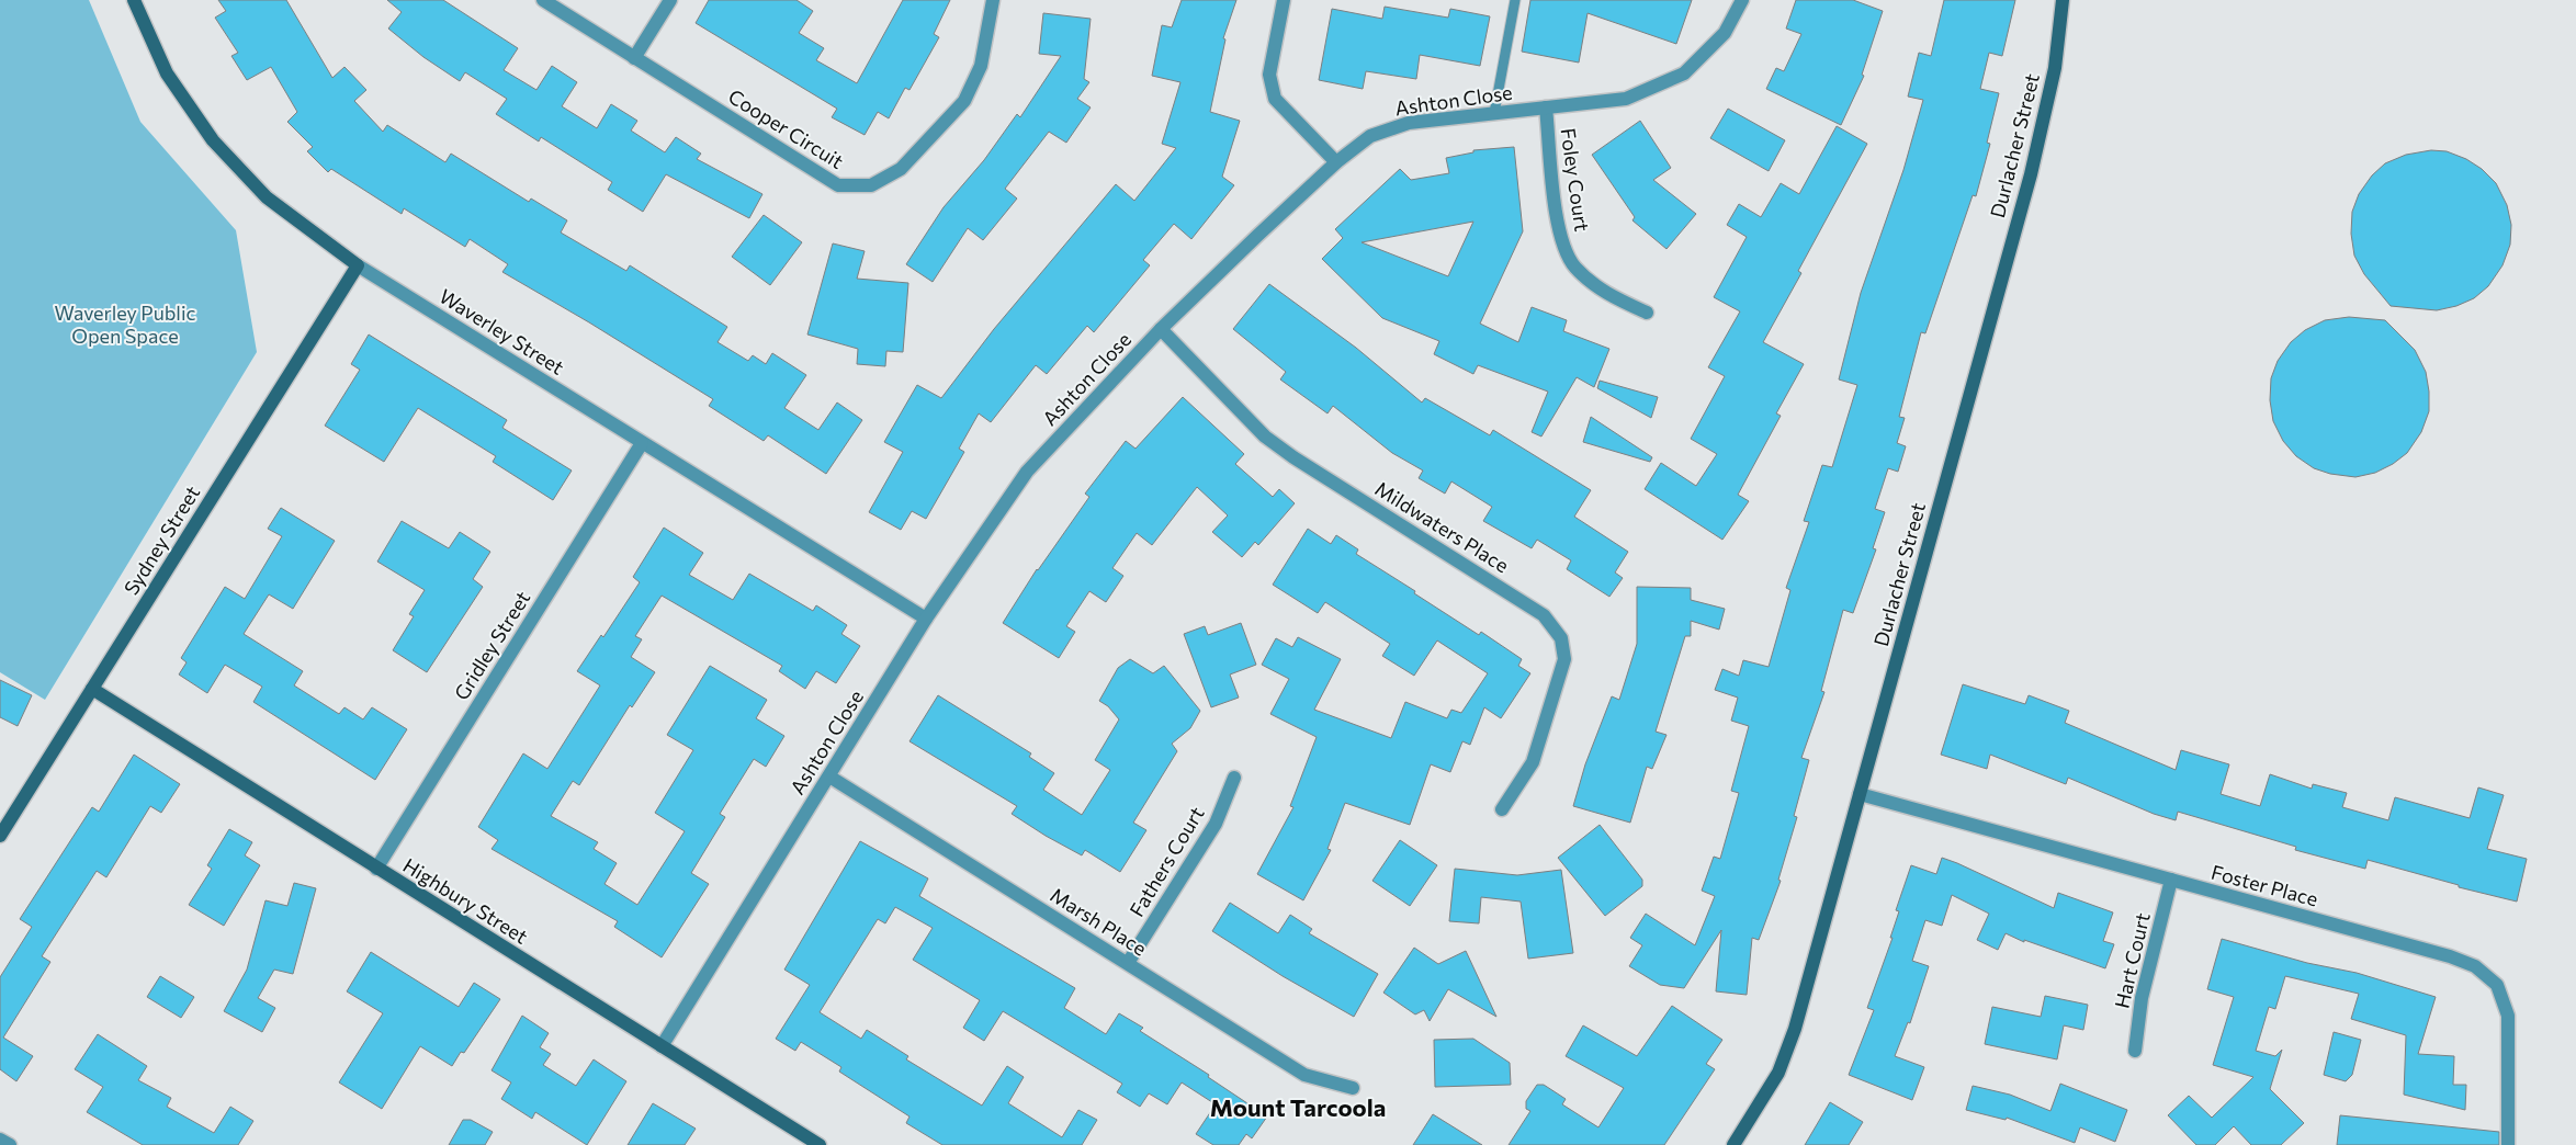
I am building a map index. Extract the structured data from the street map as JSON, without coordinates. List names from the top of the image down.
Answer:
{
  "streets": {
    "street": [
      "Ashton Close",
      "Cooper Circuit",
      "Durlacher Street",
      "Foley Court",
      "Waverley Street",
      "Mildwaters Place",
      "Sydney Street",
      "Gridley Street",
      "Fathers Court",
      "Foster Place",
      "Highbury Street",
      "Marsh Place",
      "Hart Court"
    ]
  },
  "crossings": [
    ["Ashton Close", "Foley Court"],
    ["Ashton Close", "Waverley Street"],
    ["Ashton Close", "Mildwaters Place"],
    ["Ashton Close", "Highbury Street"],
    ["Ashton Close", "Marsh Place"],
    ["Durlacher Street", "Foster Place"],
    ["Waverley Street", "Sydney Street"],
    ["Waverley Street", "Gridley Street"],
    ["Sydney Street", "Highbury Street"],
    ["Gridley Street", "Highbury Street"],
    ["Fathers Court", "Marsh Place"],
    ["Foster Place", "Hart Court"]
  ],
  "districts": ["Mount Tarcoola"],
  "parks": ["Waverley Public Open Space"]
}
